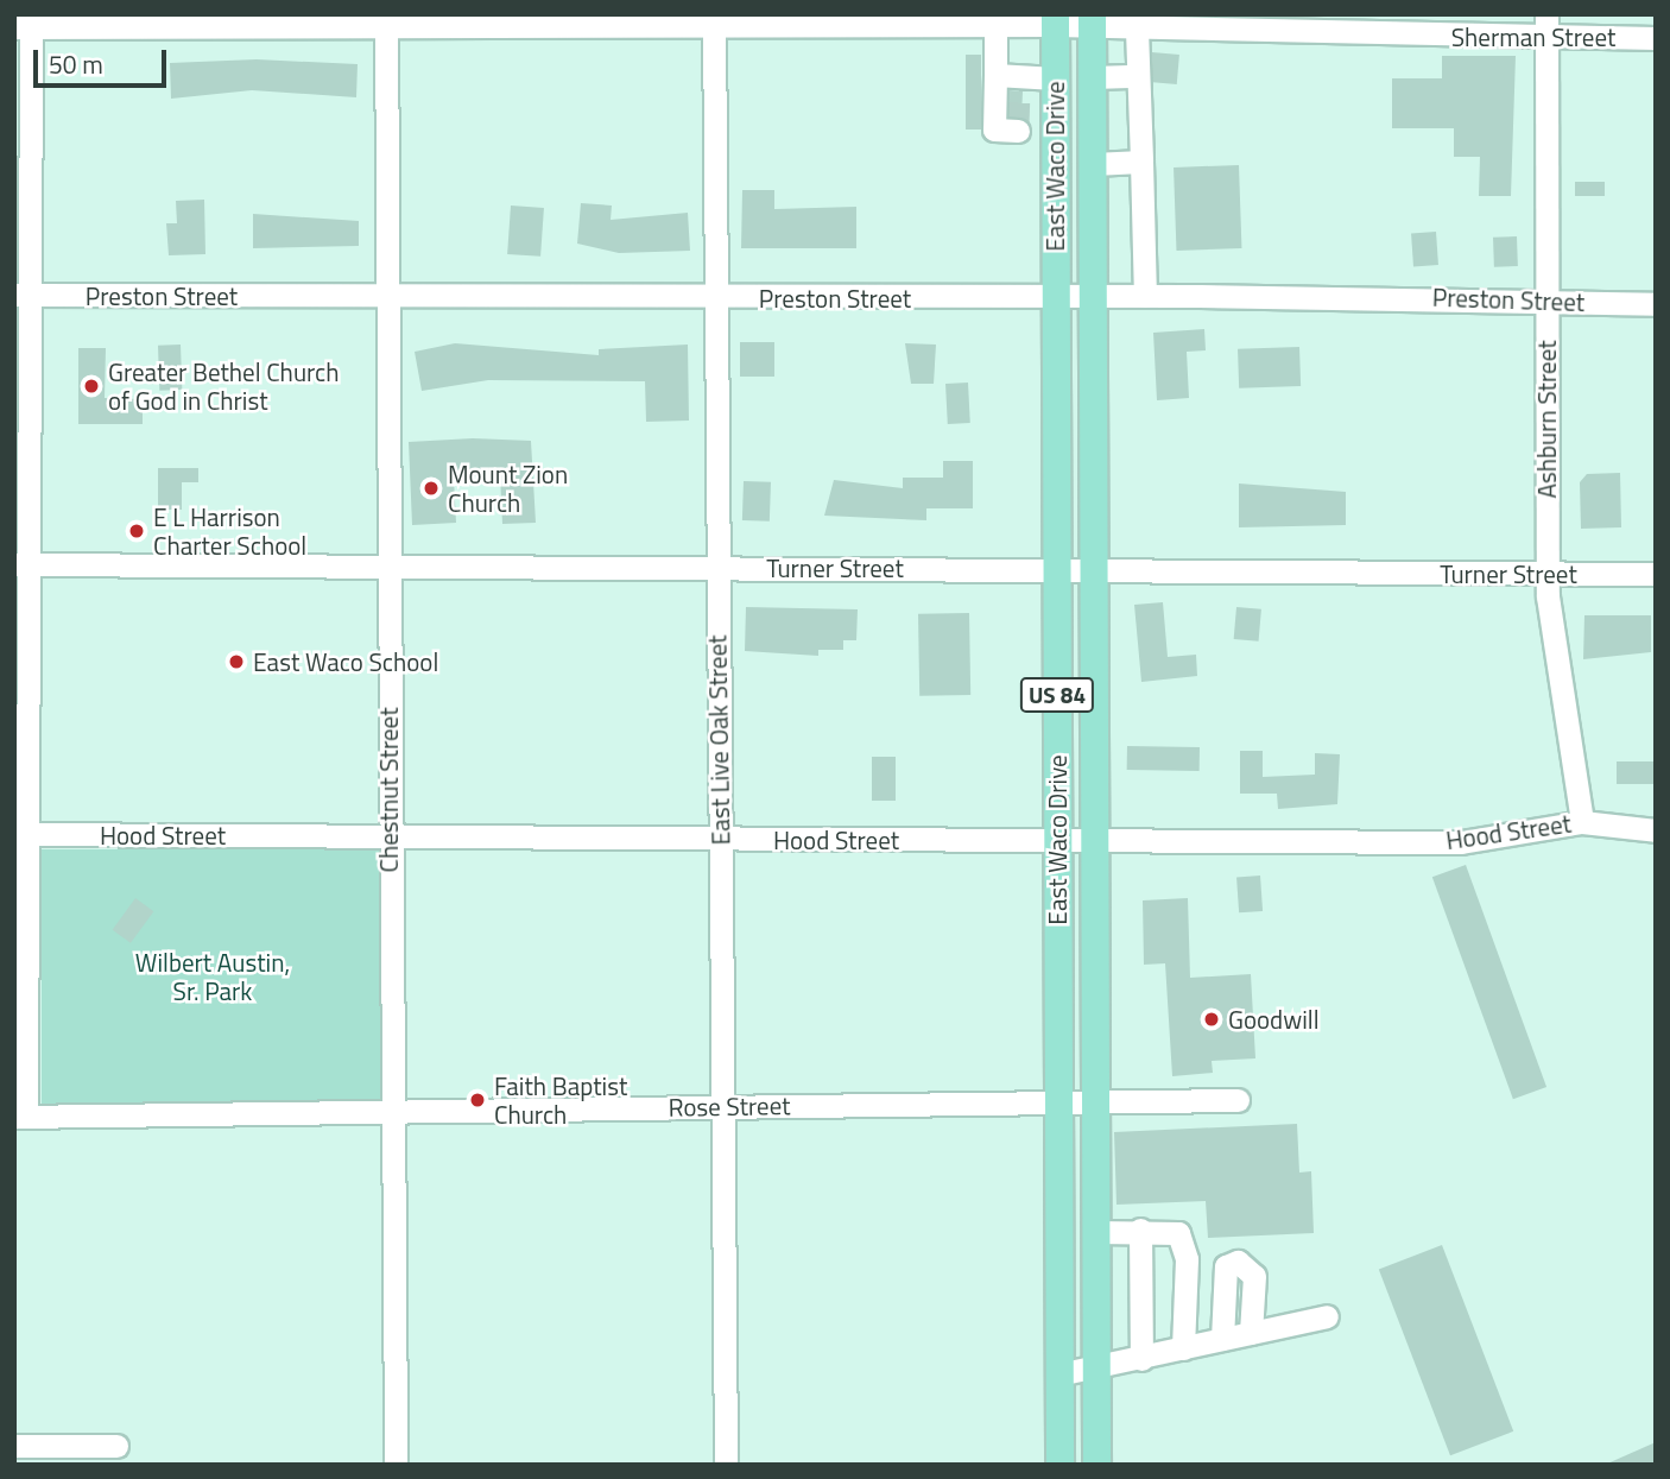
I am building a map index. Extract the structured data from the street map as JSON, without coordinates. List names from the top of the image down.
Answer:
{
  "streets": {
    "main road": ["East Waco Drive", "US 84"],
    "street": [
      "Sherman Street",
      "Preston Street",
      "Ashburn Street",
      "Turner Street",
      "East Live Oak Street",
      "Chestnut Street",
      "Hood Street",
      "Rose Street"
    ]
  },
  "crossings": [
    ["Sherman Street", "East Waco Drive"],
    ["Sherman Street", "Ashburn Street"],
    ["Sherman Street", "East Live Oak Street"],
    ["Sherman Street", "Chestnut Street"],
    ["East Waco Drive", "Preston Street"],
    ["East Waco Drive", "Turner Street"],
    ["East Waco Drive", "Hood Street"],
    ["East Waco Drive", "Rose Street"],
    ["Preston Street", "Ashburn Street"],
    ["Preston Street", "East Live Oak Street"],
    ["Preston Street", "Chestnut Street"],
    ["Ashburn Street", "Turner Street"],
    ["Ashburn Street", "Hood Street"],
    ["Turner Street", "East Live Oak Street"],
    ["Turner Street", "Chestnut Street"],
    ["East Live Oak Street", "Hood Street"],
    ["East Live Oak Street", "Rose Street"],
    ["Chestnut Street", "Hood Street"],
    ["Chestnut Street", "Rose Street"]
  ],
  "parks": ["Wilbert Austin, Sr. Park"],
  "places": [
    "Greater Bethel Church of God in Christ",
    "Mount Zion Church",
    "E L Harrison Charter School",
    "East Waco School",
    "Goodwill",
    "Faith Baptist Church"
  ],
  "scale_bar": "50 m"
}
